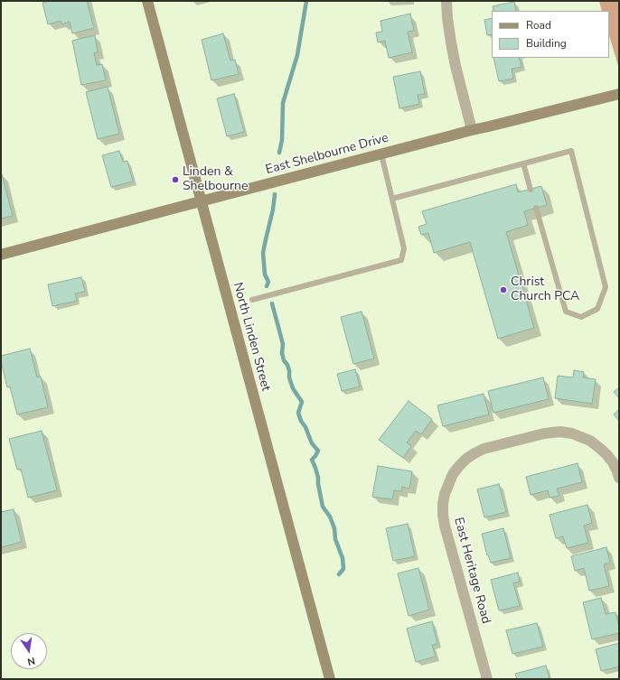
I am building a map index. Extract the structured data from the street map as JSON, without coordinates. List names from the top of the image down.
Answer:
{
  "streets": {
    "main road": ["East Shelbourne Drive", "North Linden Street"],
    "street": ["East Heritage Road"]
  },
  "crossings": [
    ["East Shelbourne Drive", "North Linden Street"]
  ],
  "places": ["Linden & Shelbourne", "Christ Church PCA"],
  "legend": ["Road", "Building"],
  "north": "bottom"
}
